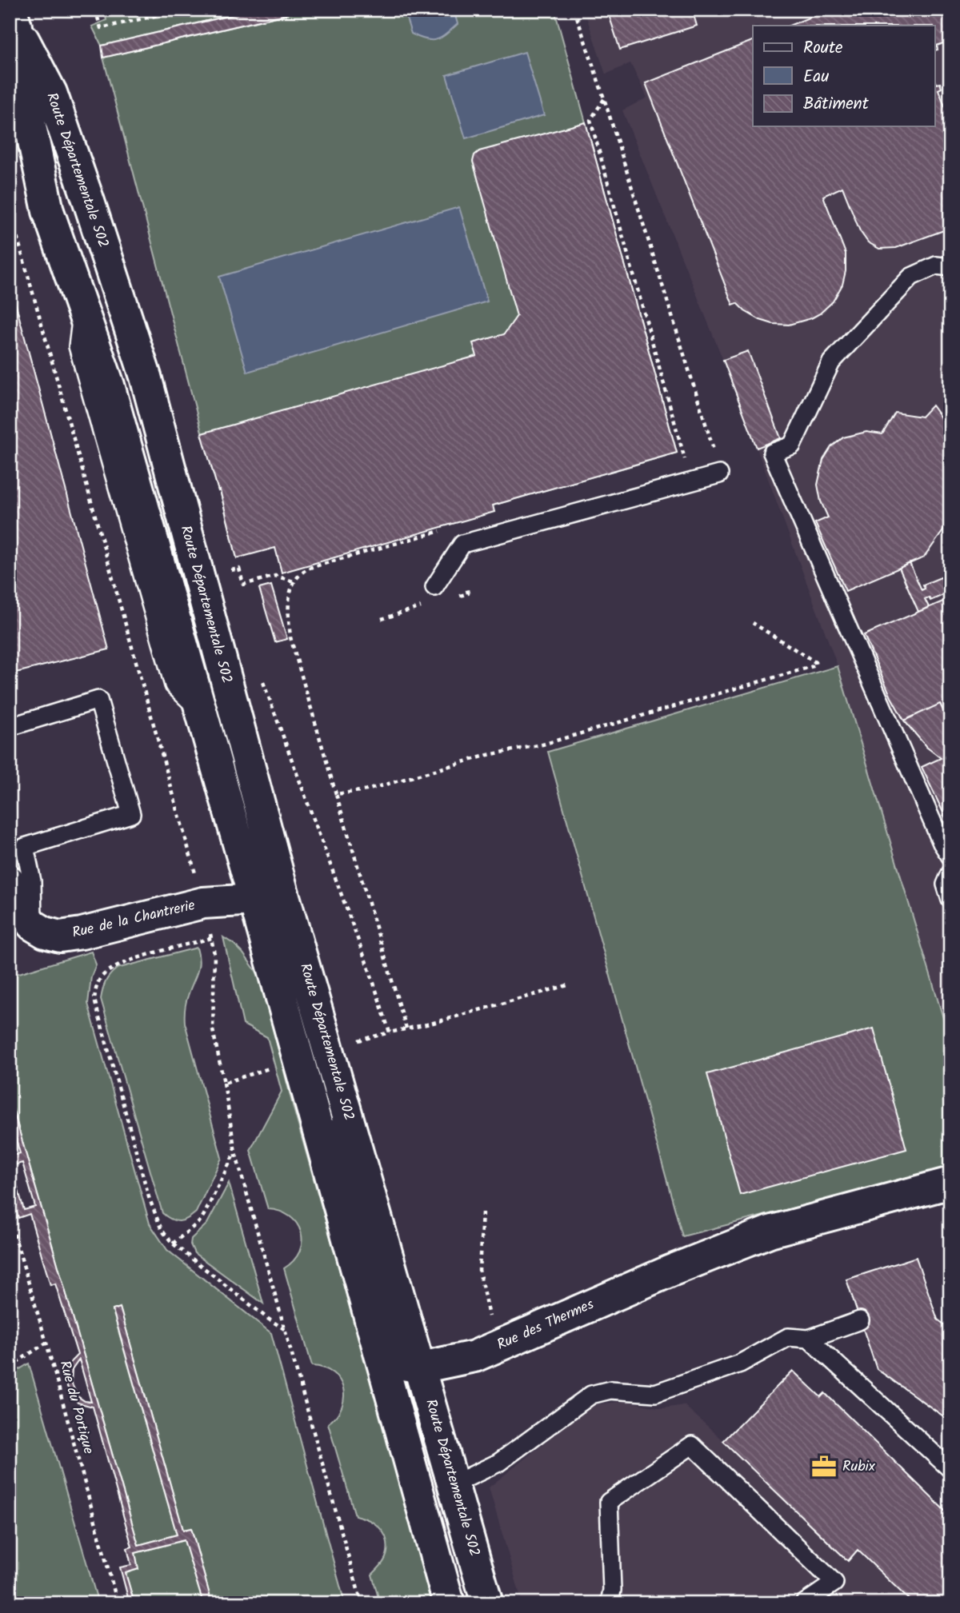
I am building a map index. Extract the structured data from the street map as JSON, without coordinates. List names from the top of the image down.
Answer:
{
  "streets": {
    "main road": ["Route Départementale 502", "Rue de la Chantrerie", "Rue des Thermes"],
    "path": ["Rue du Portique"]
  },
  "crossings": [
    ["Route Départementale 502", "Rue de la Chantrerie"],
    ["Route Départementale 502", "Rue des Thermes"]
  ],
  "places": {
    "office": ["Rubix"]
  },
  "legend": ["Route", "Eau", "Bâtiment"]
}
